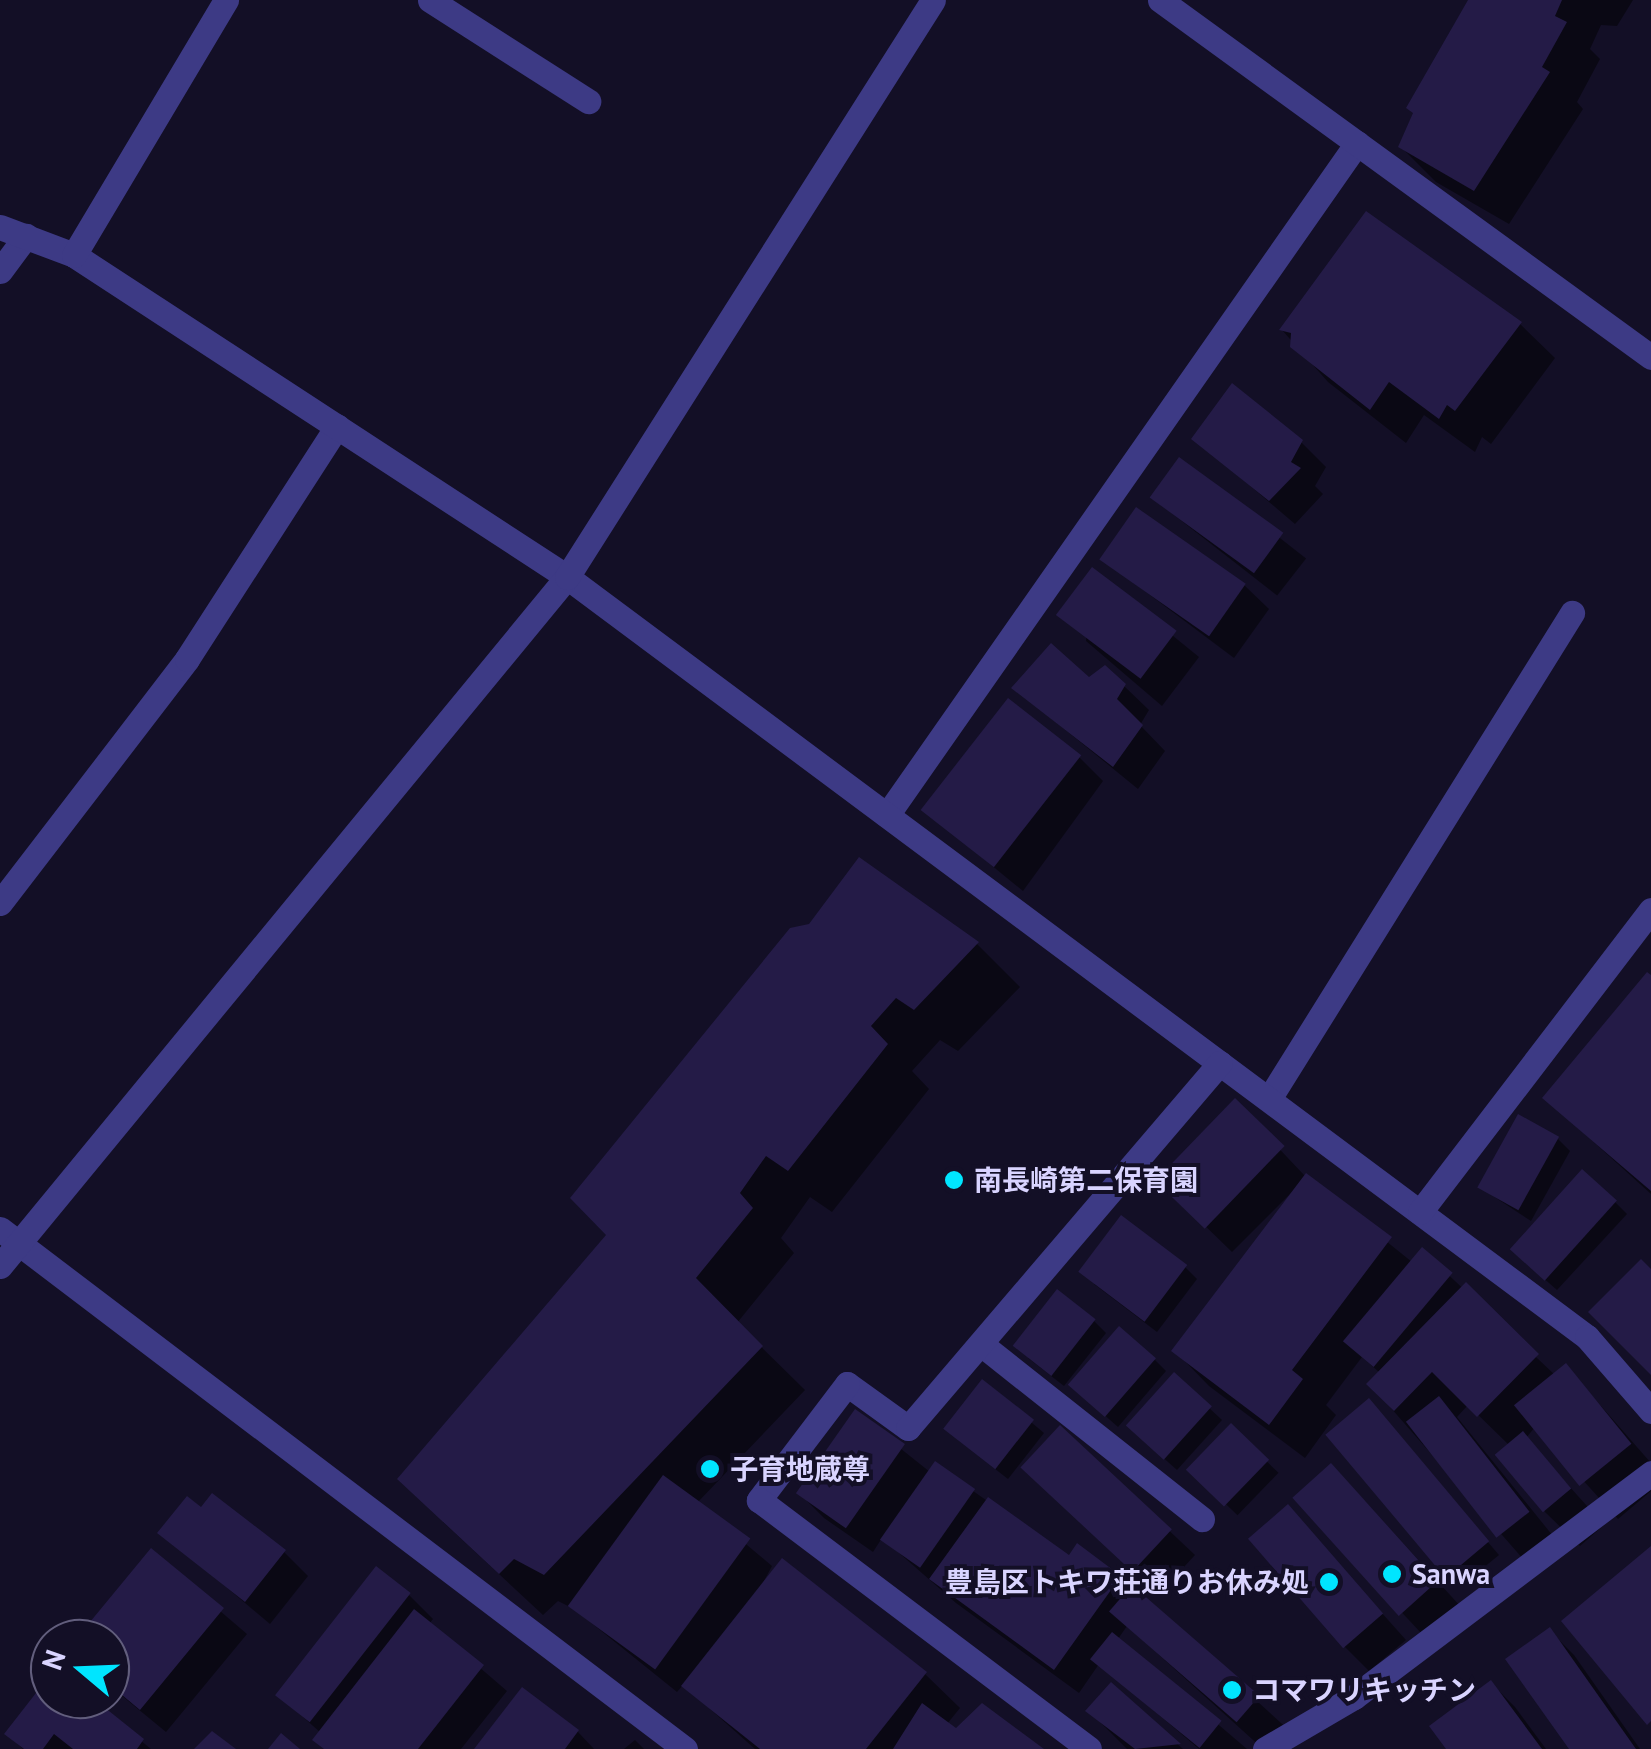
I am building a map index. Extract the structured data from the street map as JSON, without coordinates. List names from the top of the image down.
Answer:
{
  "places": [
    "南長崎第二保育園",
    "子育地蔵尊",
    "Sanwa",
    "豊島区トキワ荘通りお休み処",
    "コマワリキッチン"
  ],
  "north": "left"
}
